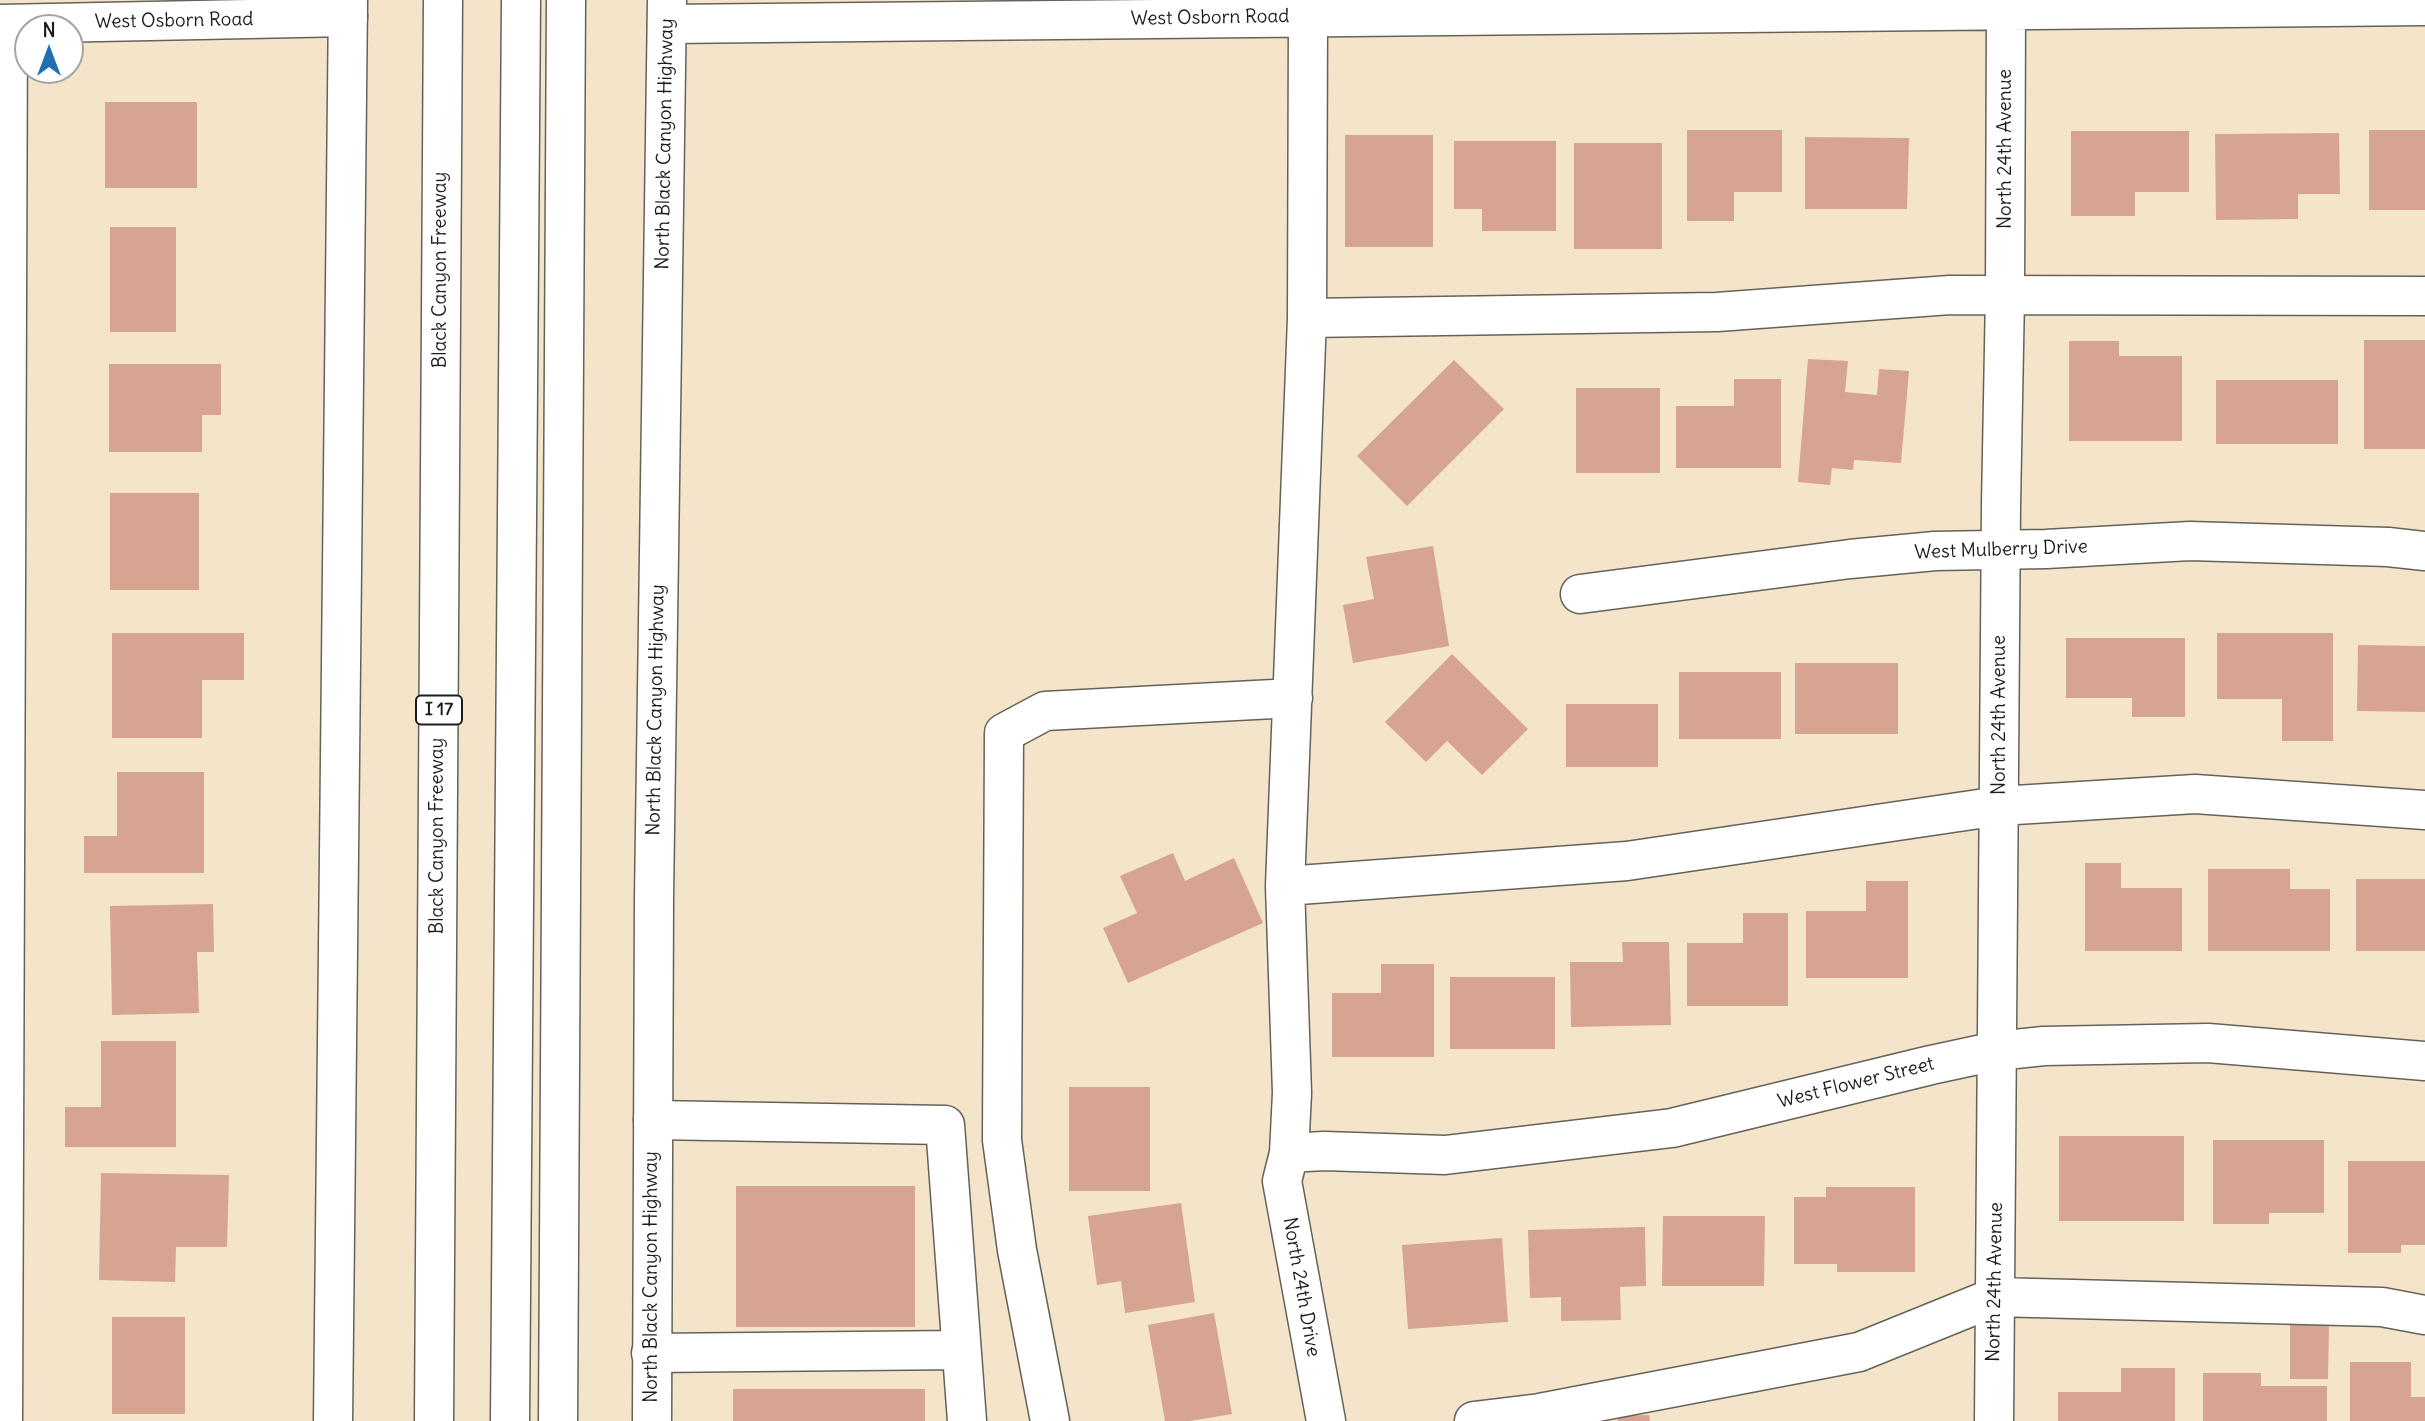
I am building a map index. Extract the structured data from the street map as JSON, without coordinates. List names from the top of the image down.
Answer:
{
  "streets": {
    "main road": [
      "West Osborn Road",
      "North Black Canyon Highway",
      "North 24th Avenue",
      "Black Canyon Freeway",
      "West Mulberry Drive",
      "I 17",
      "West Flower Street",
      "North 24th Drive"
    ]
  },
  "crossings": [
    ["West Osborn Road", "North Black Canyon Highway"],
    ["West Osborn Road", "North 24th Avenue"],
    ["West Osborn Road", "North 24th Drive"],
    ["North 24th Avenue", "West Mulberry Drive"],
    ["North 24th Avenue", "West Flower Street"],
    ["West Flower Street", "North 24th Drive"]
  ],
  "north": "top"
}
